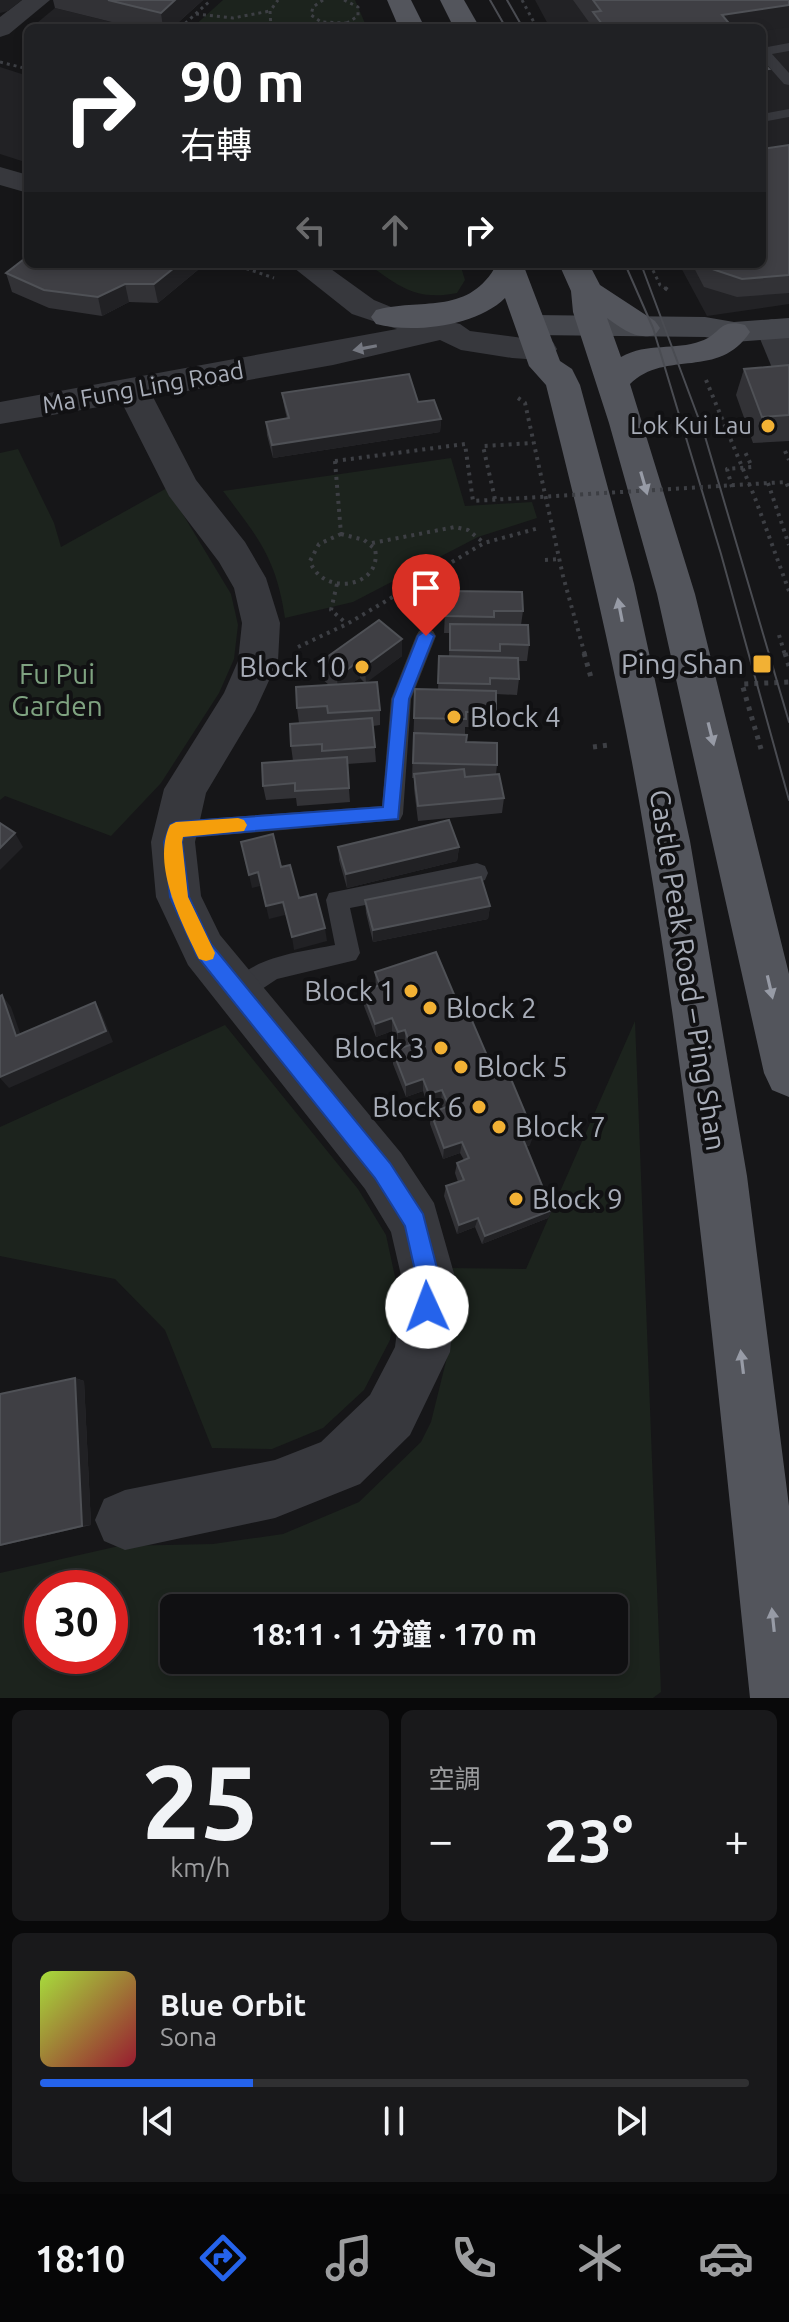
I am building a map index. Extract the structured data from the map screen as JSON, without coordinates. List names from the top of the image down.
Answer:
{
  "streets": {
    "main road": ["Castle Peak Road – Ping Shan"],
    "street": ["Ma Fung Ling Road"]
  },
  "parks": ["Fu Pui Garden"],
  "places": {
    "other": [
      "Lok Kui Lau",
      "Block 10",
      "Block 4",
      "Block 1",
      "Block 2",
      "Block 3",
      "Block 5",
      "Block 6",
      "Block 7",
      "Block 9"
    ],
    "transit": ["Ping Shan"]
  },
  "page": {
    "turn": ["90 m", "右轉"],
    "limit": "30",
    "trip": "18:11 · 1 分鐘 · 170 m",
    "tile": [
      ["25", "km/h"],
      "空調"
    ],
    "heat": ["−", "23°", "+"],
    "song": ["Blue Orbit", "Sona"],
    "tabs": "18:10"
  }
}
